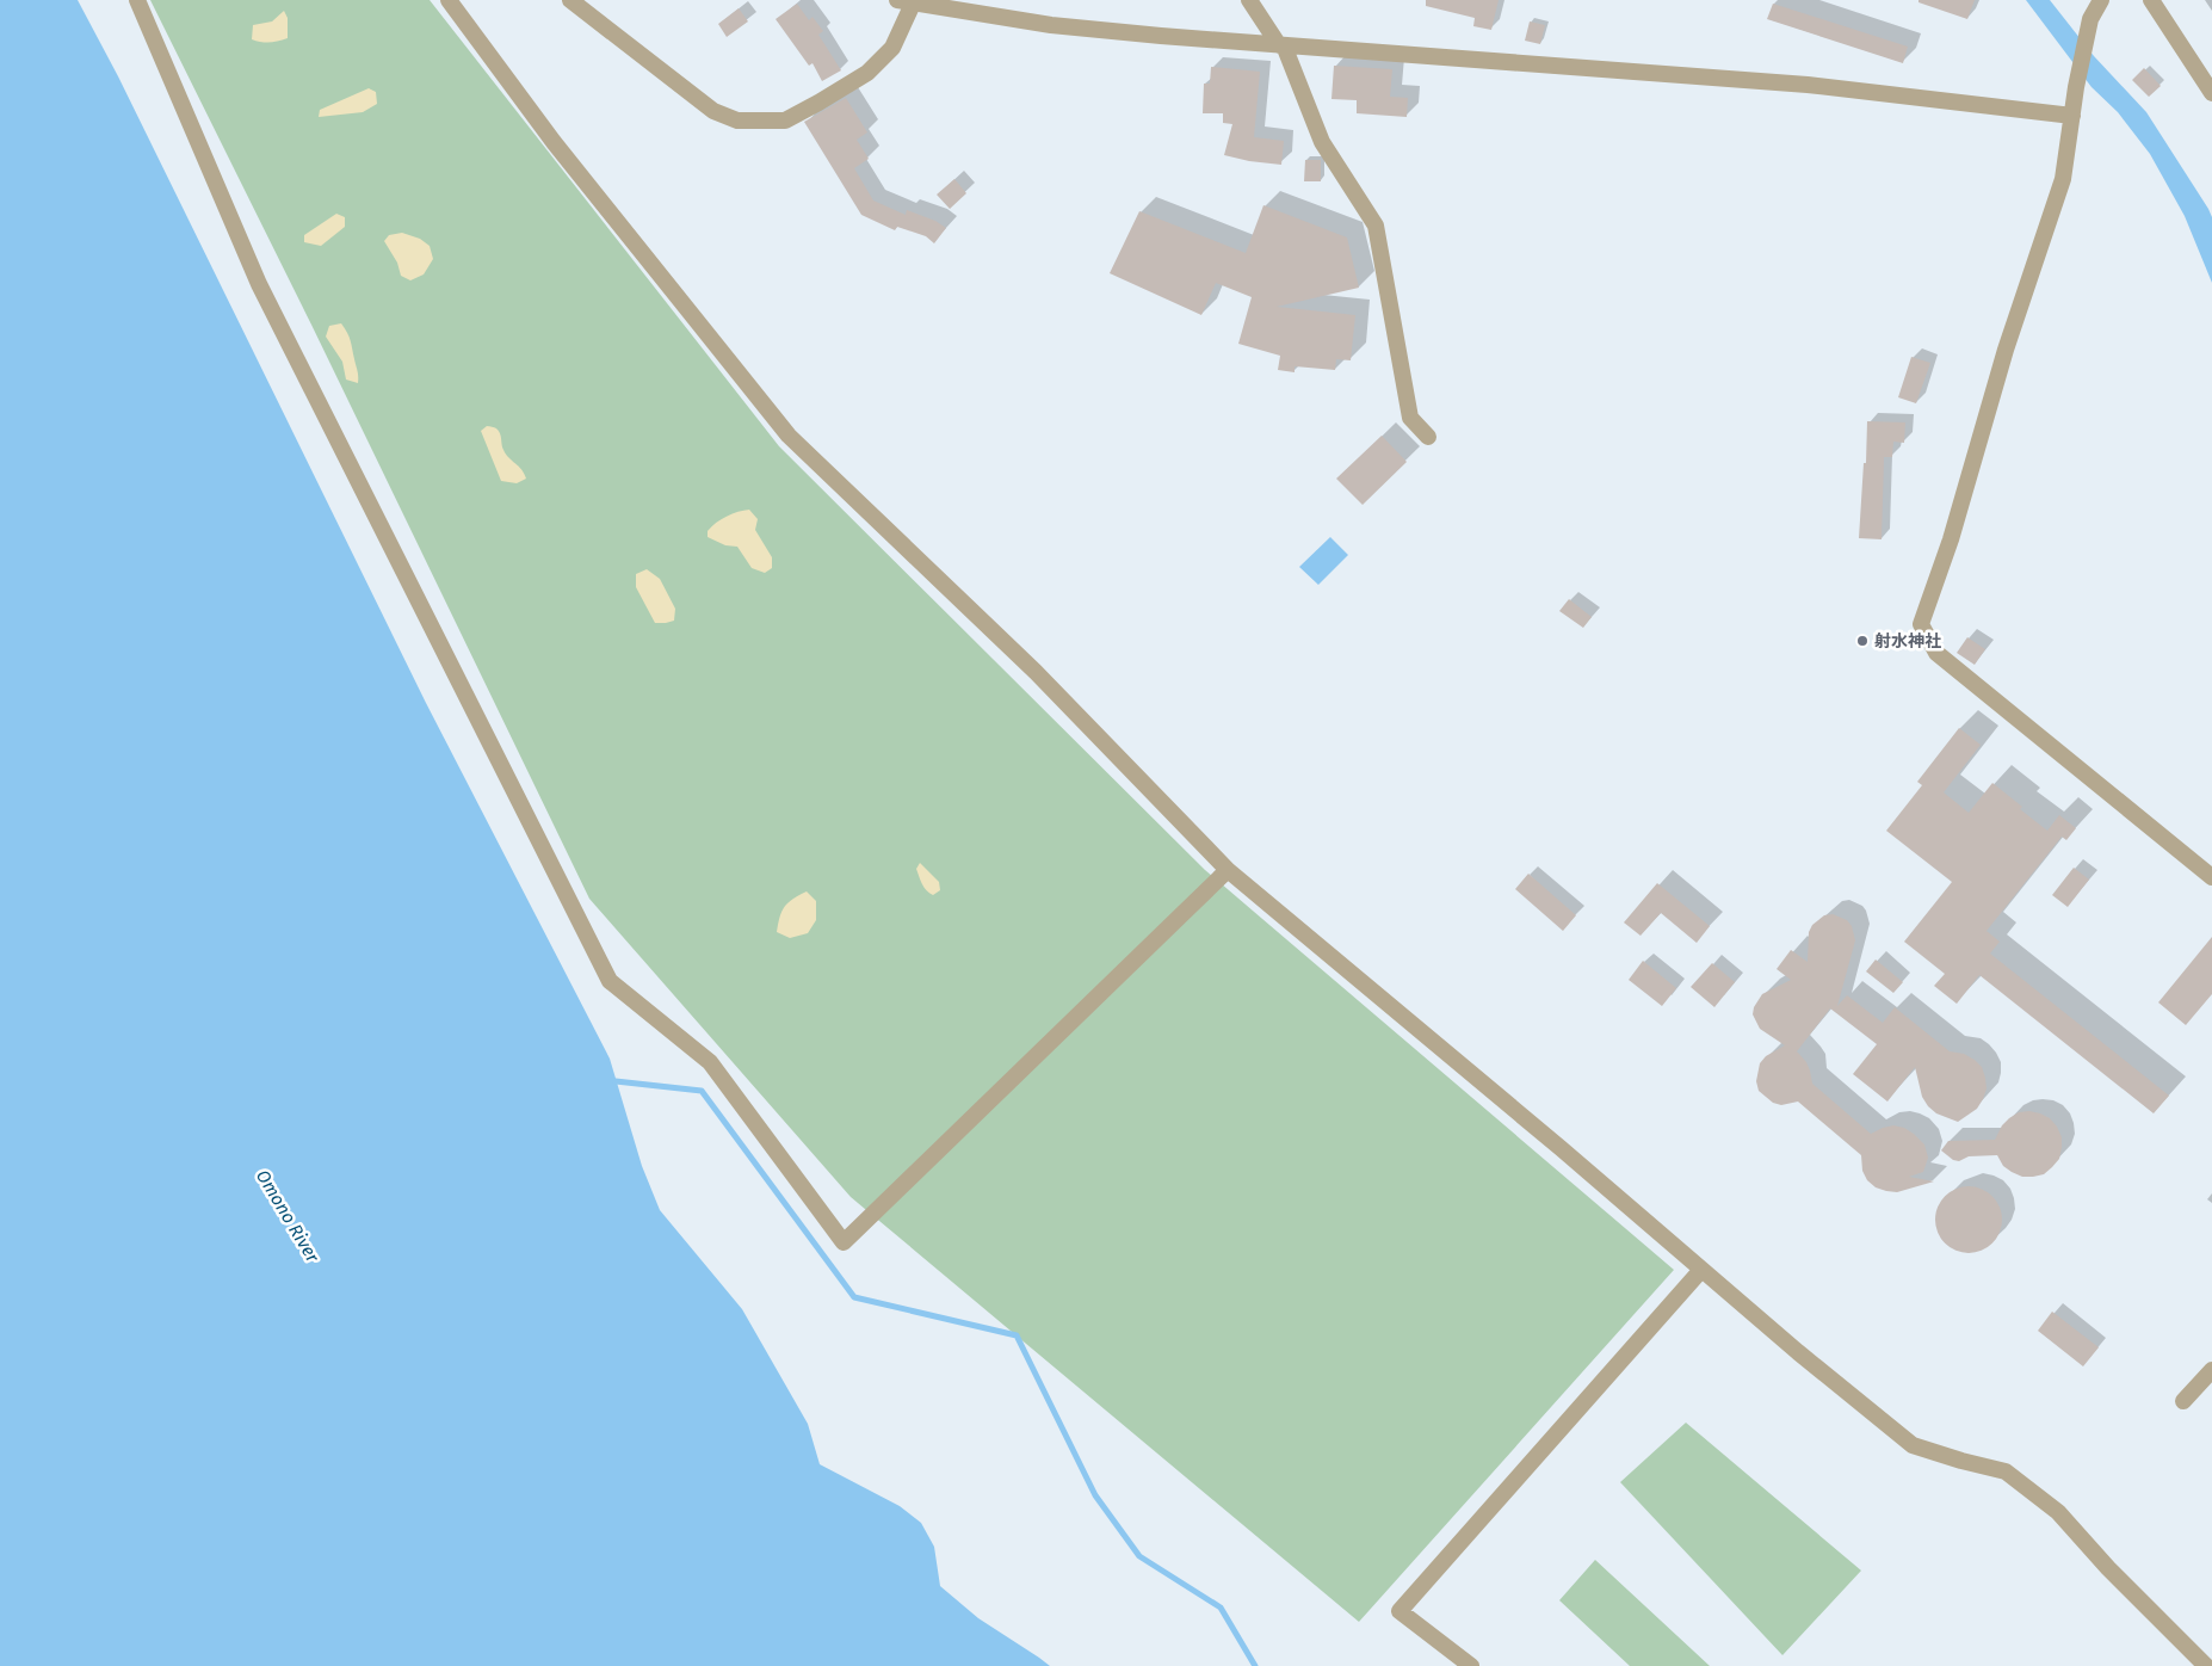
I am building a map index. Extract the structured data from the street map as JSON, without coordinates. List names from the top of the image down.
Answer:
{
  "water": ["Omono River"],
  "places": ["射水神社"]
}
